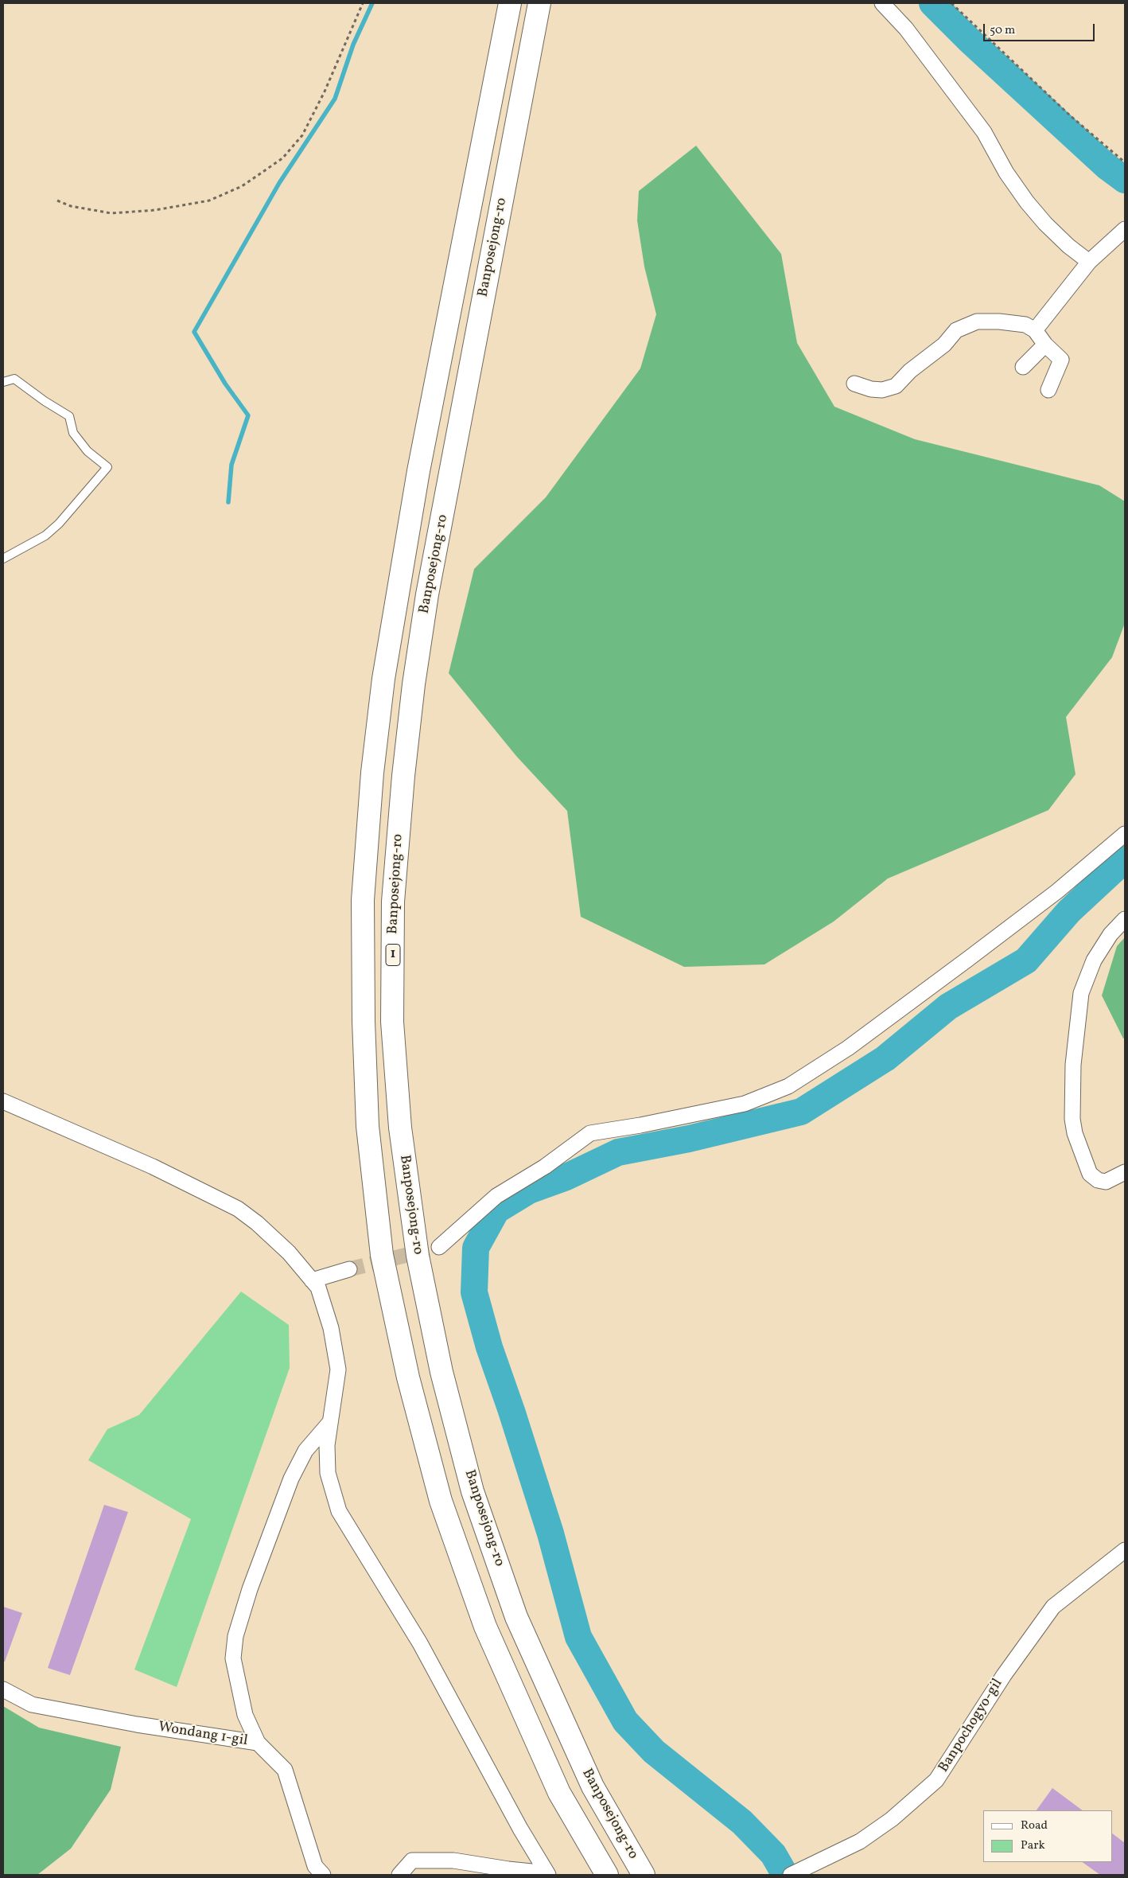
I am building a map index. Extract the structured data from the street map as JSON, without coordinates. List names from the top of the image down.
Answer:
{
  "streets": {
    "highway": ["Banposejong-ro", "1"],
    "street": ["Banpochogyo-gil", "Wondang 1-gil"]
  },
  "legend": ["Road", "Park"],
  "scale_bar": "50 m"
}
